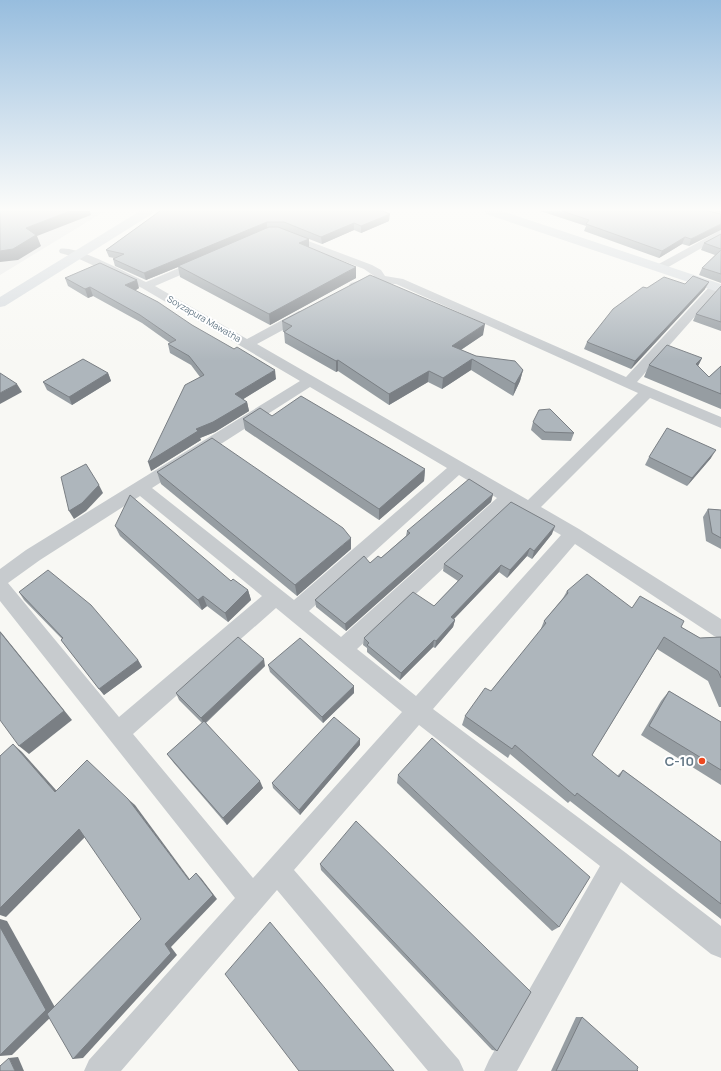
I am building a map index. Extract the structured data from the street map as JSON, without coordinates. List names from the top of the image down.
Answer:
{
  "streets": {
    "street": ["Soyzapura Mawatha"]
  },
  "places": ["C-10"]
}
